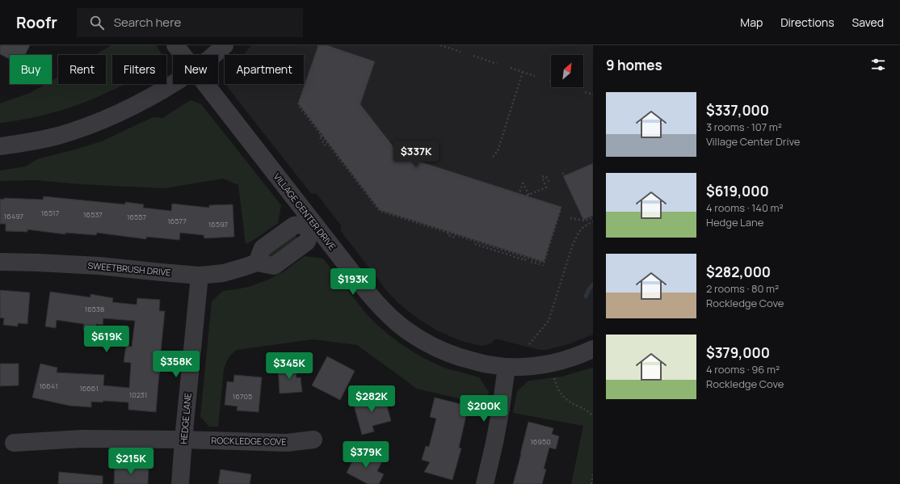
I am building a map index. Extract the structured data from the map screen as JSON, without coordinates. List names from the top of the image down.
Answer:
{
  "streets": {
    "street": [
      "VILLAGE CENTER DRIVE",
      "SWEETBRUSH DRIVE",
      "HEDGE LANE",
      "ROCKLEDGE COVE"
    ]
  },
  "crossings": [
    ["VILLAGE CENTER DRIVE", "SWEETBRUSH DRIVE"],
    ["SWEETBRUSH DRIVE", "HEDGE LANE"],
    ["HEDGE LANE", "ROCKLEDGE COVE"]
  ],
  "house_numbers": [
    "16517",
    "16537",
    "16497",
    "16557",
    "16577",
    "16597",
    "16538",
    "16641",
    "16661",
    "10231",
    "16705",
    "16950"
  ],
  "north": "top right",
  "page": {
    "header": "Roofr",
    "search": "Search here",
    "nav": ["Map", "Directions", "Saved"],
    "heading": "9 homes",
    "chip": [
      "Buy",
      "Rent",
      "Filters",
      "New",
      "Apartment"
    ],
    "list": [
      {
        "name": "$337,000",
        "note": "3 rooms · 107 m² · Village Center Drive"
      },
      {
        "name": "$619,000",
        "note": "4 rooms · 140 m² · Hedge Lane"
      },
      {
        "name": "$282,000",
        "note": "2 rooms · 80 m² · Rockledge Cove"
      },
      {
        "name": "$379,000",
        "note": "4 rooms · 96 m² · Rockledge Cove"
      }
    ],
    "price": [
      "$337K",
      "$193K",
      "$619K",
      "$358K",
      "$345K",
      "$282K",
      "$200K",
      "$379K",
      "$215K"
    ]
  }
}
